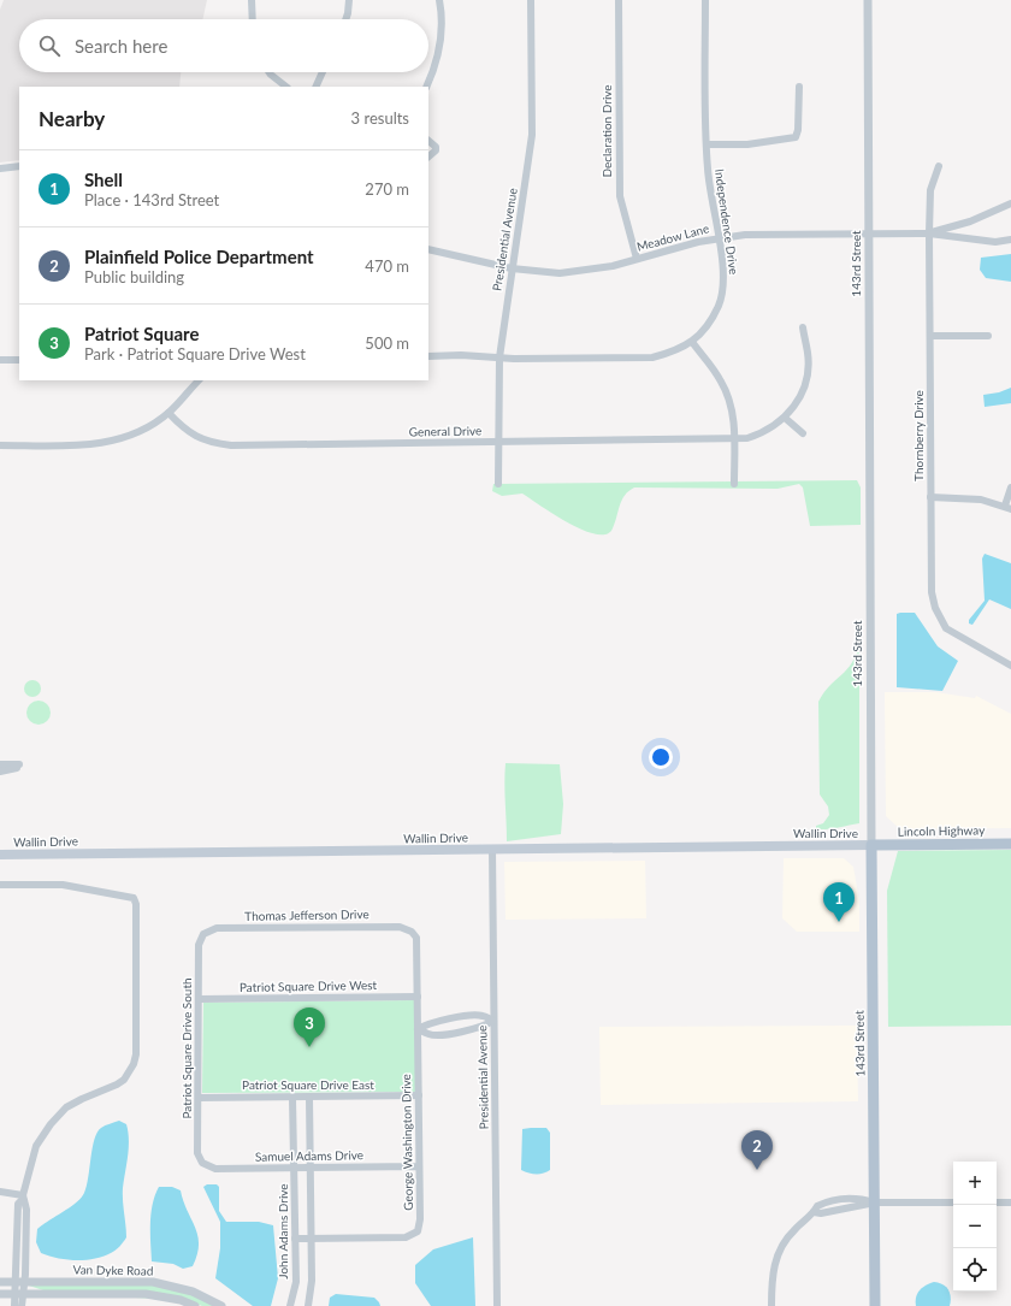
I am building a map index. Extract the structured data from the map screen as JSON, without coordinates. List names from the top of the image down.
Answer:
{
  "streets": {
    "main road": ["143rd Street", "Lincoln Highway", "Wallin Drive"],
    "street": [
      "Declaration Drive",
      "Independence Drive",
      "Meadow Lane",
      "Presidential Avenue",
      "General Drive",
      "Thornberry Drive",
      "Thomas Jefferson Drive",
      "Patriot Square Drive West",
      "Patriot Square Drive South",
      "Patriot Square Drive East",
      "George Washington Drive",
      "Samuel Adams Drive",
      "John Adams Drive",
      "Van Dyke Road"
    ]
  },
  "crossings": [
    ["Declaration Drive", "Meadow Lane"],
    ["Independence Drive", "Meadow Lane"],
    ["Independence Drive", "Presidential Avenue"],
    ["Meadow Lane", "Presidential Avenue"],
    ["Meadow Lane", "143rd Street"],
    ["Meadow Lane", "Thornberry Drive"],
    ["Presidential Avenue", "General Drive"],
    ["Presidential Avenue", "Wallin Drive"],
    ["143rd Street", "Lincoln Highway"],
    ["143rd Street", "Wallin Drive"],
    ["Lincoln Highway", "Wallin Drive"],
    ["Thomas Jefferson Drive", "Patriot Square Drive South"],
    ["Thomas Jefferson Drive", "George Washington Drive"],
    ["Patriot Square Drive West", "Patriot Square Drive South"],
    ["Patriot Square Drive West", "George Washington Drive"],
    ["Patriot Square Drive South", "Patriot Square Drive East"],
    ["Patriot Square Drive South", "Samuel Adams Drive"],
    ["Patriot Square Drive East", "George Washington Drive"],
    ["Patriot Square Drive East", "John Adams Drive"],
    ["George Washington Drive", "Samuel Adams Drive"],
    ["George Washington Drive", "John Adams Drive"],
    ["Samuel Adams Drive", "John Adams Drive"]
  ],
  "page": {
    "search": "Search here",
    "heading": ["Nearby", "3 results"],
    "list": [
      {
        "mark": "1",
        "name": "Shell",
        "note": "Place · 143rd Street",
        "value": "270 m"
      },
      {
        "mark": "2",
        "name": "Plainfield Police Department",
        "note": "Public building",
        "value": "470 m"
      },
      {
        "mark": "3",
        "name": "Patriot Square",
        "note": "Park · Patriot Square Drive West",
        "value": "500 m"
      }
    ],
    "pins": ["1", "3", "2"],
    "map_buttons": ["+", "−"]
  }
}
